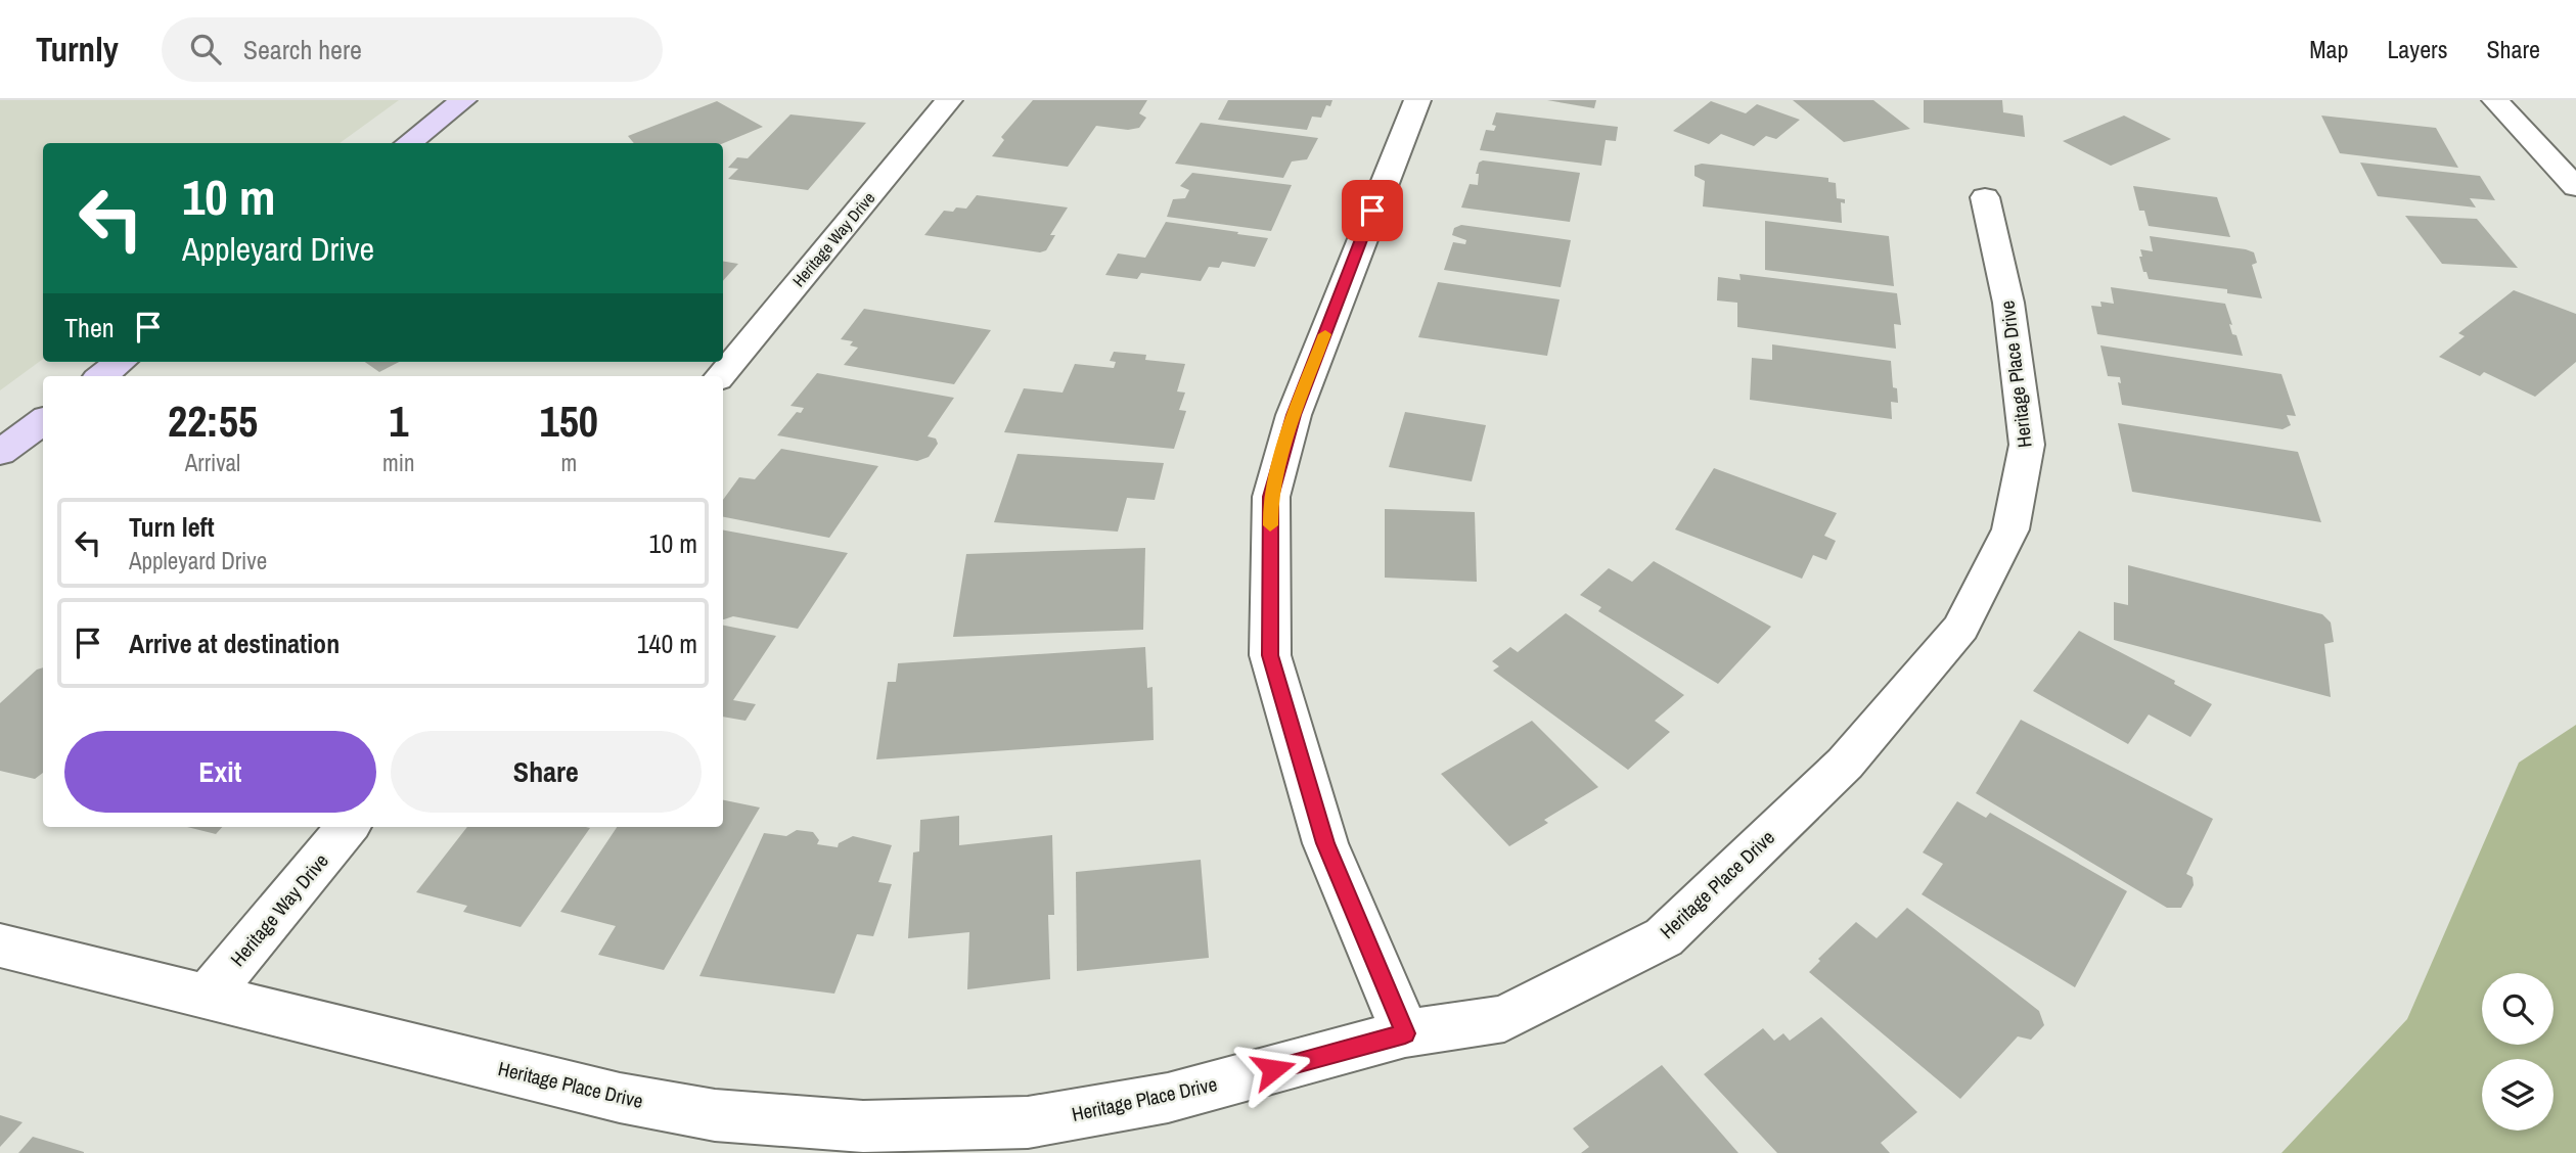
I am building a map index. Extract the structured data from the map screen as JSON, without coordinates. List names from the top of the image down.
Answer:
{
  "streets": {
    "street": ["Heritage Way Drive", "Heritage Place Drive"]
  },
  "crossings": [
    ["Heritage Way Drive", "Heritage Place Drive"]
  ],
  "page": {
    "header": "Turnly",
    "search": "Search here",
    "nav": ["Map", "Layers", "Share"],
    "turn": ["10 m", "Appleyard Drive"],
    "then": "Then",
    "eta": [
      "22:55",
      "Arrival",
      "1",
      "min",
      "150",
      "m"
    ],
    "list": [
      {
        "name": "Turn left",
        "note": "Appleyard Drive",
        "value": "10 m"
      },
      {
        "name": "Arrive at destination",
        "value": "140 m"
      }
    ],
    "buttons": ["Exit", "Share"]
  }
}
